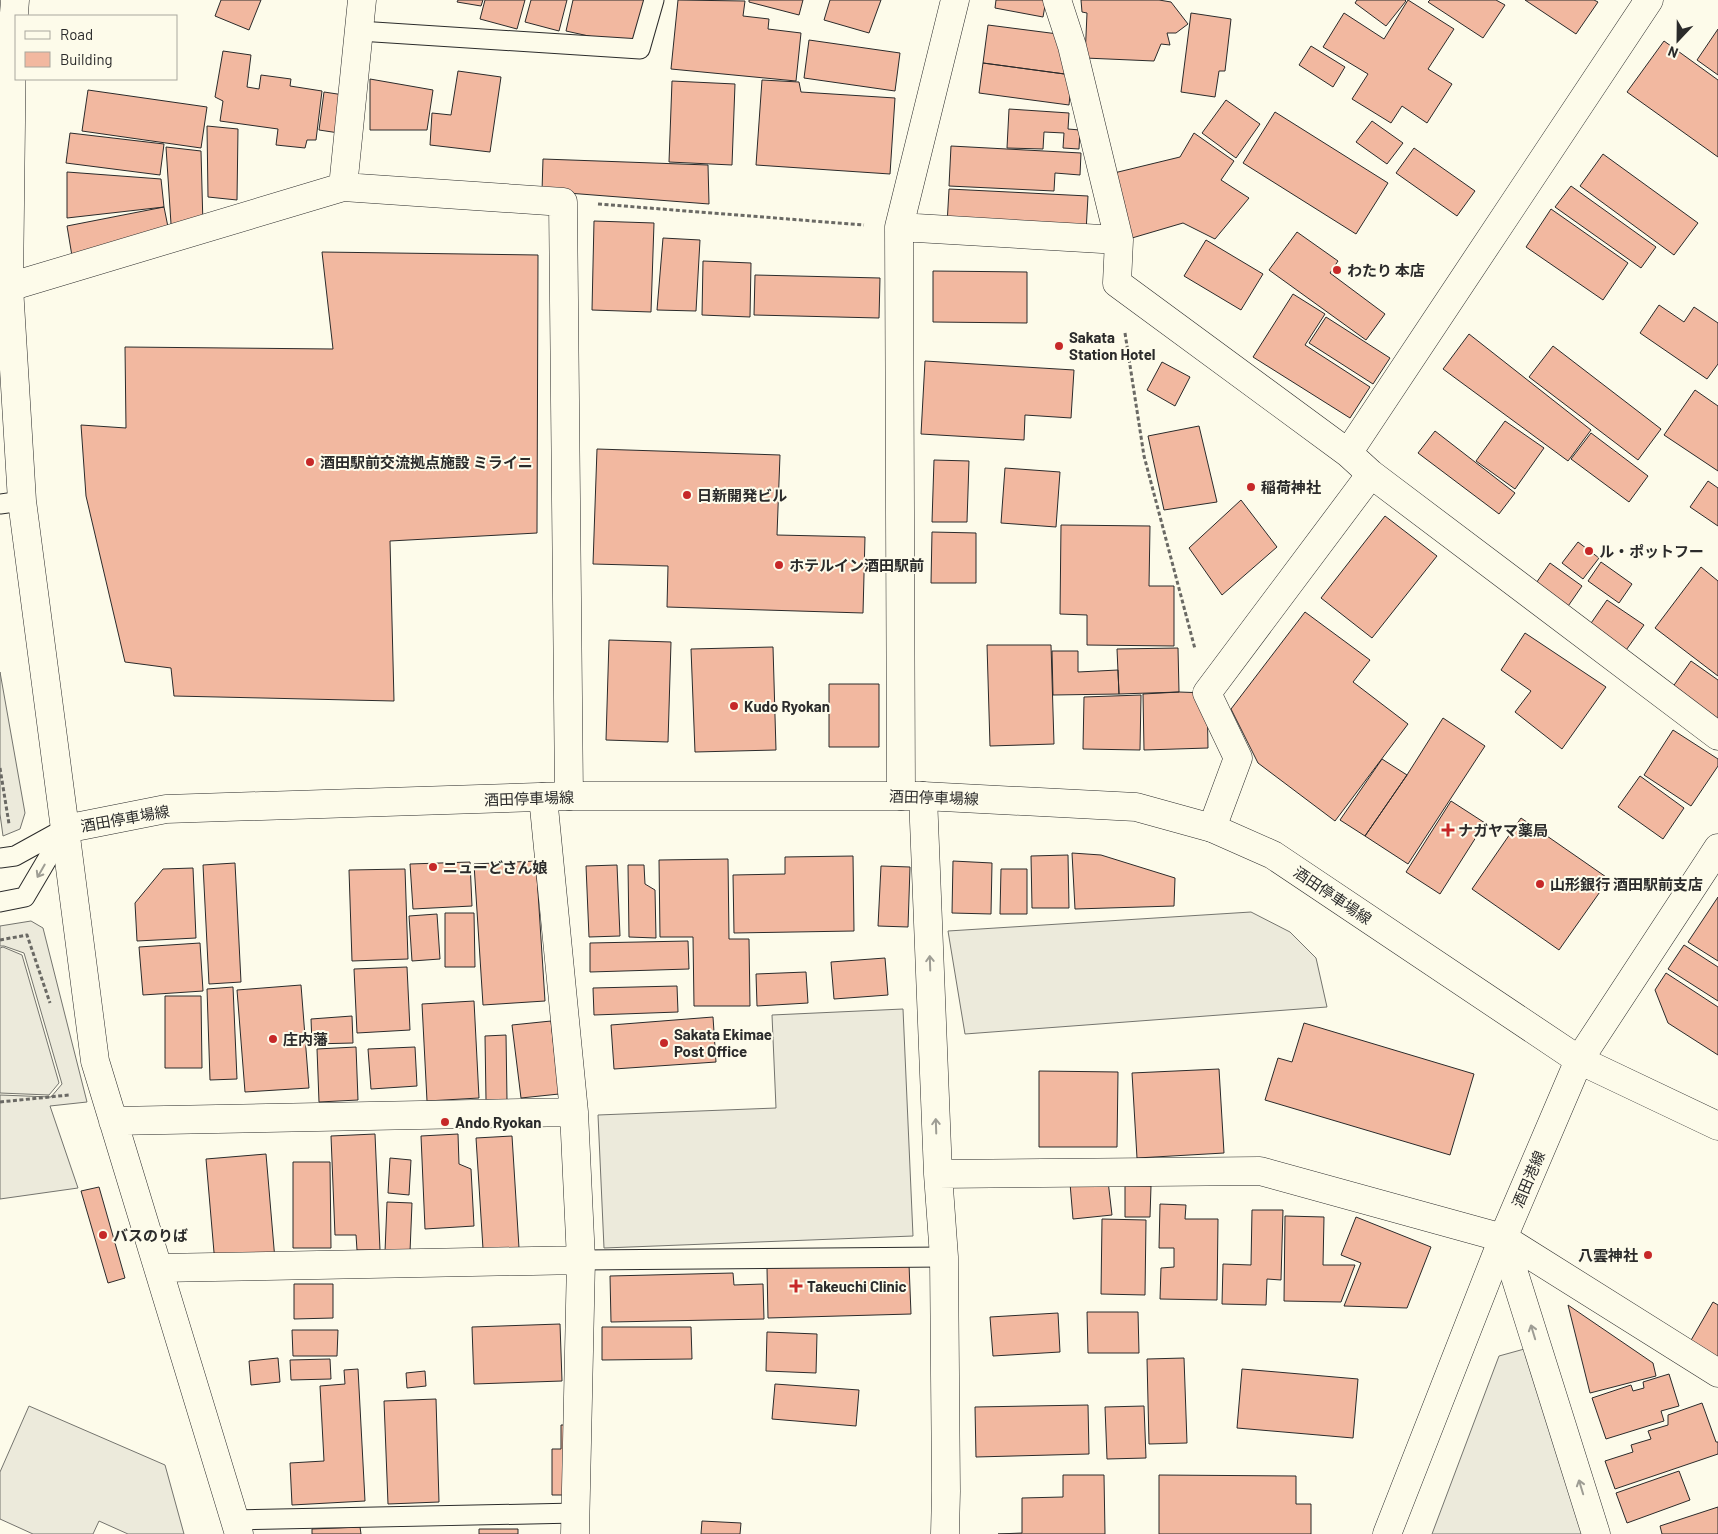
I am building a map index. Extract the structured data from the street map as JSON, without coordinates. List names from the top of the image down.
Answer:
{
  "streets": {
    "street": ["酒田停車場線", "酒田港線"]
  },
  "crossings": [
    ["酒田停車場線", "酒田港線"]
  ],
  "places": {
    "other": [
      "わたり 本店",
      "Sakata Station Hotel",
      "酒田駅前交流拠点施設 ミライニ",
      "稲荷神社",
      "日新開発ビル",
      "ル・ポットフー",
      "ホテルイン酒田駅前",
      "Kudo Ryokan",
      "ニューどさん娘",
      "山形銀行 酒田駅前支店",
      "庄内藩",
      "Sakata Ekimae Post Office",
      "Ando Ryokan",
      "バスのりば",
      "八雲神社"
    ],
    "health": ["ナガヤマ薬局", "Takeuchi Clinic"]
  },
  "legend": ["Road", "Building"],
  "north": "bottom"
}
